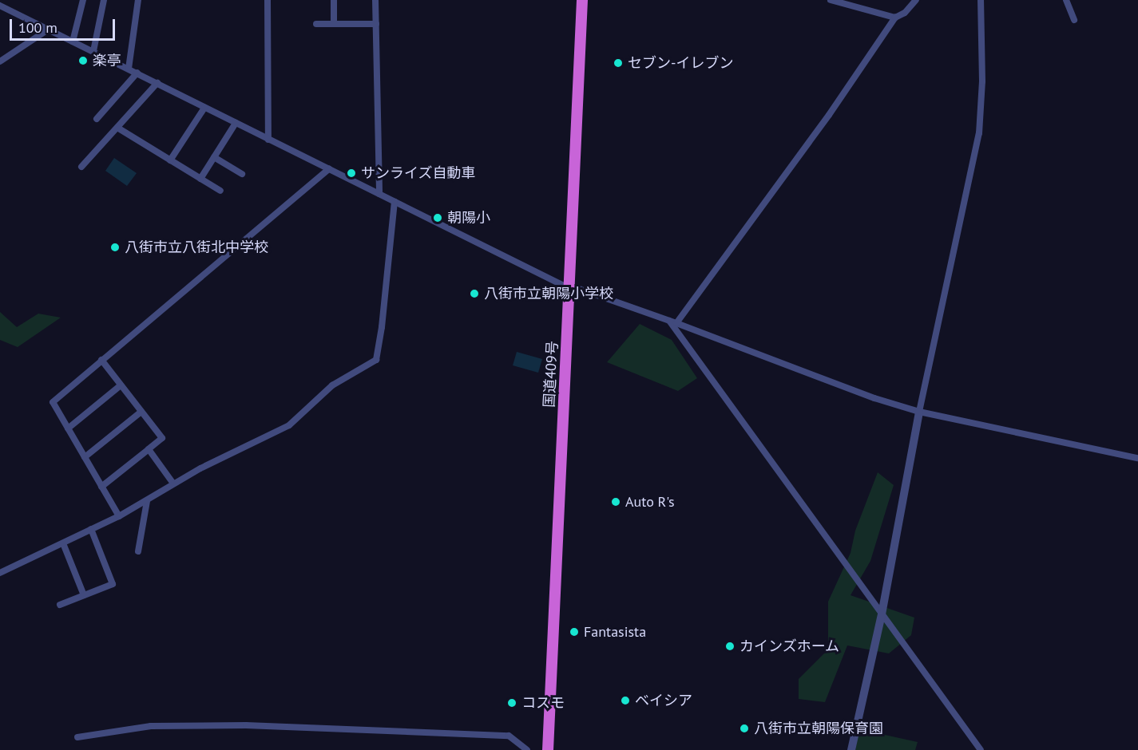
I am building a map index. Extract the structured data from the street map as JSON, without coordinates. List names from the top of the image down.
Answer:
{
  "streets": {
    "highway": ["国道409号"]
  },
  "places": [
    "楽亭",
    "セブン-イレブン",
    "サンライズ自動車",
    "朝陽小",
    "八街市立八街北中学校",
    "八街市立朝陽小学校",
    "Auto R's",
    "Fantasista",
    "カインズホーム",
    "ベイシア",
    "コスモ",
    "八街市立朝陽保育園"
  ],
  "scale_bar": "100 m"
}
